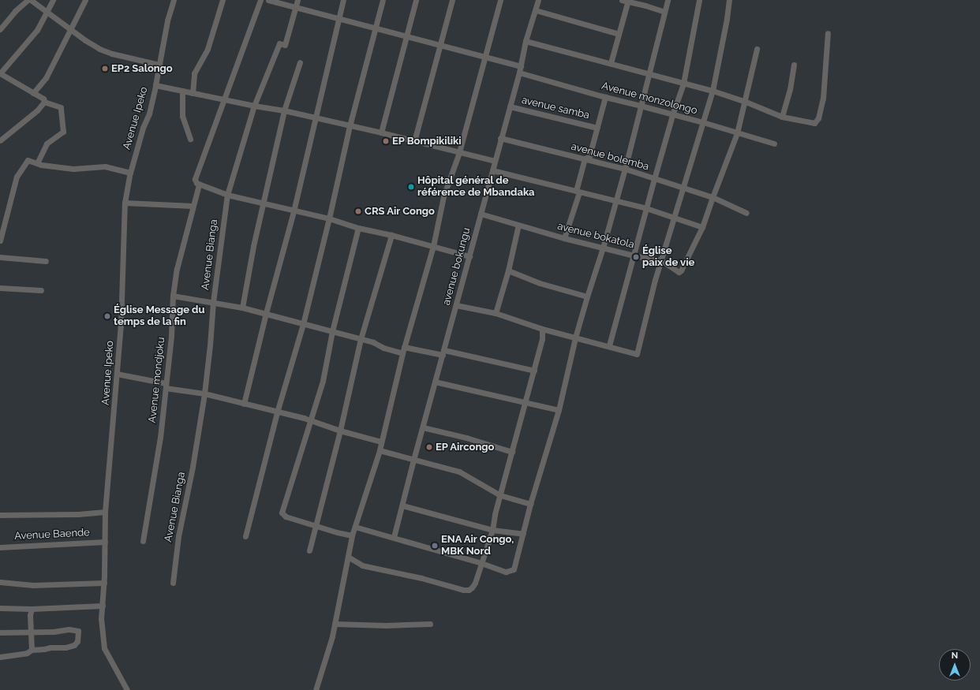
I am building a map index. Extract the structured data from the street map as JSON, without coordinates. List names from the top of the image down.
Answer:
{
  "streets": {
    "street": [
      "Avenue monzolongo",
      "avenue samba",
      "Avenue Ipeko",
      "avenue bolemba",
      "avenue bokatola",
      "Avenue Bianga",
      "avenue bokungu",
      "Avenue mondjoku",
      "Avenue Baende"
    ]
  },
  "crossings": [
    ["Avenue monzolongo", "avenue bokatola"],
    ["Avenue monzolongo", "avenue bokungu"],
    ["avenue samba", "avenue bokungu"],
    ["Avenue Ipeko", "Avenue Baende"],
    ["avenue bolemba", "avenue bokatola"],
    ["avenue bolemba", "avenue bokungu"],
    ["avenue bokatola", "avenue bokungu"]
  ],
  "places": [
    "EP2 Salongo",
    "EP Bompikiliki",
    "Hôpital général de référence de Mbandaka",
    "CRS Air Congo",
    "Église paix de vie",
    "Église Message du temps de la fin",
    "EP Aircongo",
    "ENA Air Congo, MBK Nord"
  ],
  "north": "top"
}
